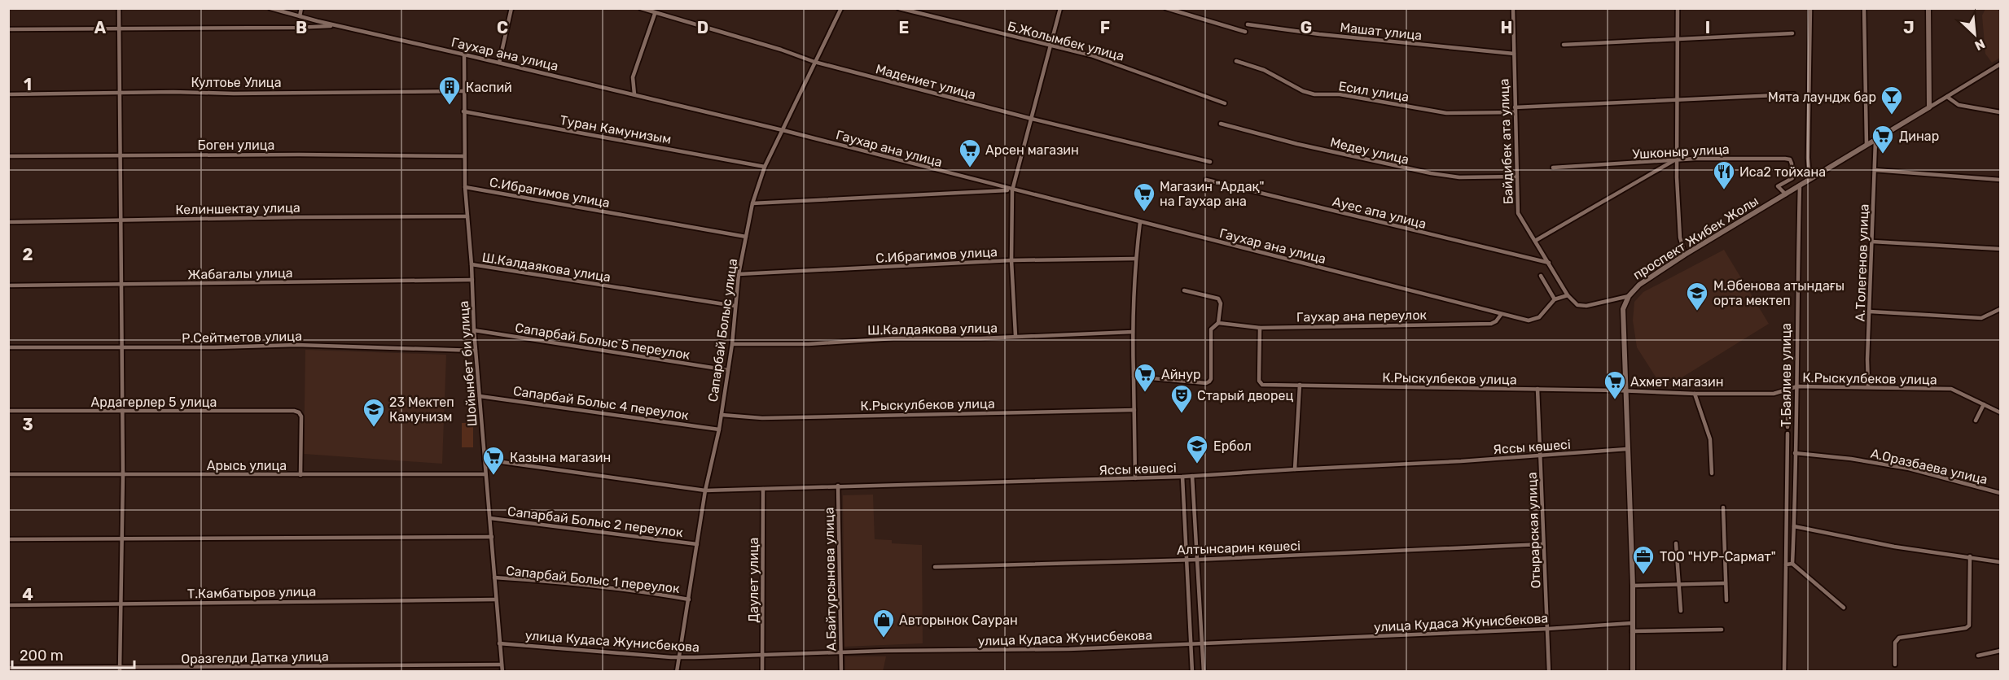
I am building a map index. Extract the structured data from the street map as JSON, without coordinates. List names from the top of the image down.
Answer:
{
  "streets": {
    "main road": ["проспект Жибек Жолы"],
    "street": [
      "Машат улица",
      "Б.Жолымбек улица",
      "Гаухар ана улица",
      "Мадениет улица",
      "Култоье Улица",
      "Есил улица",
      "Туран Камунизым",
      "Байдибек ата улица",
      "Боген улица",
      "Медеу улица",
      "Ушконыр улица",
      "С.Ибрагимов улица",
      "Келиншектау улица",
      "Ауес апа улица",
      "А.Толегенов улица",
      "Ш.Калдаякова улица",
      "Жабагалы улица",
      "Гаухар ана переулок",
      "Сапарбай Болыс улица",
      "Р.Сейтметов улица",
      "Сапарбай Болыс 5 переулок",
      "Шойынбет би улица",
      "Т.Баялиев улица",
      "К.Рыскулбеков улица",
      "Ардагерлер 5 улица",
      "Сапарбай Болыс 4 переулок",
      "Яссы көшесі",
      "Арысь улица",
      "А.Оразбаева улица",
      "Сапарбай Болыс 2 переулок",
      "Отырарская улица",
      "Алтынсарин көшесі",
      "Сапарбай Болыс 1 переулок",
      "А.Байтурсынова улица",
      "Даулет улица",
      "Т.Камбатыров улица",
      "улица Кудаса Жунисбекова",
      "Оразгелди Датка улица"
    ]
  },
  "crossings": [
    ["Машат улица", "Байдибек ата улица"],
    ["Гаухар ана улица", "Гаухар ана переулок"],
    ["Гаухар ана улица", "Сапарбай Болыс улица"],
    ["Гаухар ана улица", "Шойынбет би улица"],
    ["Мадениет улица", "Сапарбай Болыс улица"],
    ["Култоье Улица", "Шойынбет би улица"],
    ["Есил улица", "Байдибек ата улица"],
    ["Туран Камунизым", "Сапарбай Болыс улица"],
    ["Туран Камунизым", "Шойынбет би улица"],
    ["Байдибек ата улица", "Медеу улица"],
    ["Байдибек ата улица", "Ауес апа улица"],
    ["Боген улица", "Шойынбет би улица"],
    ["Ушконыр улица", "проспект Жибек Жолы"],
    ["С.Ибрагимов улица", "Сапарбай Болыс улица"],
    ["С.Ибрагимов улица", "Шойынбет би улица"],
    ["Келиншектау улица", "Шойынбет би улица"],
    ["проспект Жибек Жолы", "А.Толегенов улица"],
    ["проспект Жибек Жолы", "Т.Баялиев улица"],
    ["проспект Жибек Жолы", "К.Рыскулбеков улица"],
    ["проспект Жибек Жолы", "Яссы көшесі"],
    ["проспект Жибек Жолы", "улица Кудаса Жунисбекова"],
    ["А.Толегенов улица", "К.Рыскулбеков улица"],
    ["Ш.Калдаякова улица", "Сапарбай Болыс улица"],
    ["Ш.Калдаякова улица", "Шойынбет би улица"],
    ["Жабагалы улица", "Шойынбет би улица"],
    ["Гаухар ана переулок", "К.Рыскулбеков улица"],
    ["Сапарбай Болыс улица", "Сапарбай Болыс 5 переулок"],
    ["Сапарбай Болыс улица", "К.Рыскулбеков улица"],
    ["Сапарбай Болыс улица", "Сапарбай Болыс 4 переулок"],
    ["Сапарбай Болыс улица", "Яссы көшесі"],
    ["Сапарбай Болыс улица", "Сапарбай Болыс 2 переулок"],
    ["Сапарбай Болыс улица", "Сапарбай Болыс 1 переулок"],
    ["Сапарбай Болыс улица", "улица Кудаса Жунисбекова"],
    ["Р.Сейтметов улица", "Шойынбет би улица"],
    ["Сапарбай Болыс 5 переулок", "Шойынбет би улица"],
    ["Шойынбет би улица", "Сапарбай Болыс 4 переулок"],
    ["Шойынбет би улица", "Яссы көшесі"],
    ["Шойынбет би улица", "Арысь улица"],
    ["Шойынбет би улица", "Сапарбай Болыс 2 переулок"],
    ["Шойынбет би улица", "Сапарбай Болыс 1 переулок"],
    ["Шойынбет би улица", "Т.Камбатыров улица"],
    ["Шойынбет би улица", "улица Кудаса Жунисбекова"],
    ["Шойынбет би улица", "Оразгелди Датка улица"],
    ["Т.Баялиев улица", "К.Рыскулбеков улица"],
    ["Т.Баялиев улица", "А.Оразбаева улица"],
    ["К.Рыскулбеков улица", "Отырарская улица"],
    ["Ардагерлер 5 улица", "Арысь улица"],
    ["Яссы көшесі", "Отырарская улица"],
    ["Яссы көшесі", "А.Байтурсынова улица"],
    ["Яссы көшесі", "Даулет улица"],
    ["Отырарская улица", "Алтынсарин көшесі"],
    ["Отырарская улица", "улица Кудаса Жунисбекова"],
    ["А.Байтурсынова улица", "улица Кудаса Жунисбекова"],
    ["Даулет улица", "улица Кудаса Жунисбекова"]
  ],
  "places": {
    "building": ["Каспий"],
    "bar": ["Мята лаундж бар"],
    "supermarket": [
      "Динар",
      "Арсен магазин",
      "Магазин \"Ардақ\" на Гаухар ана",
      "Айнур",
      "Ахмет магазин",
      "Казына магазин"
    ],
    "restaurant": ["Иса2 тойхана"],
    "school or university": ["М.Әбенова атындағы орта мектеп", "23 Мектеп Камунизм", "Ербол"],
    "theatre": ["Старый дворец"],
    "office": ["ТОО \"НУР-Сармат\""],
    "shop": ["Авторынок Сауран"]
  },
  "scale_bar": "200 m",
  "north": "bottom right",
  "grid": {
    "columns": [
      "A",
      "B",
      "C",
      "D",
      "E",
      "F",
      "G",
      "H",
      "I",
      "J"
    ],
    "rows": [
      "1",
      "2",
      "3",
      "4"
    ]
  }
}
